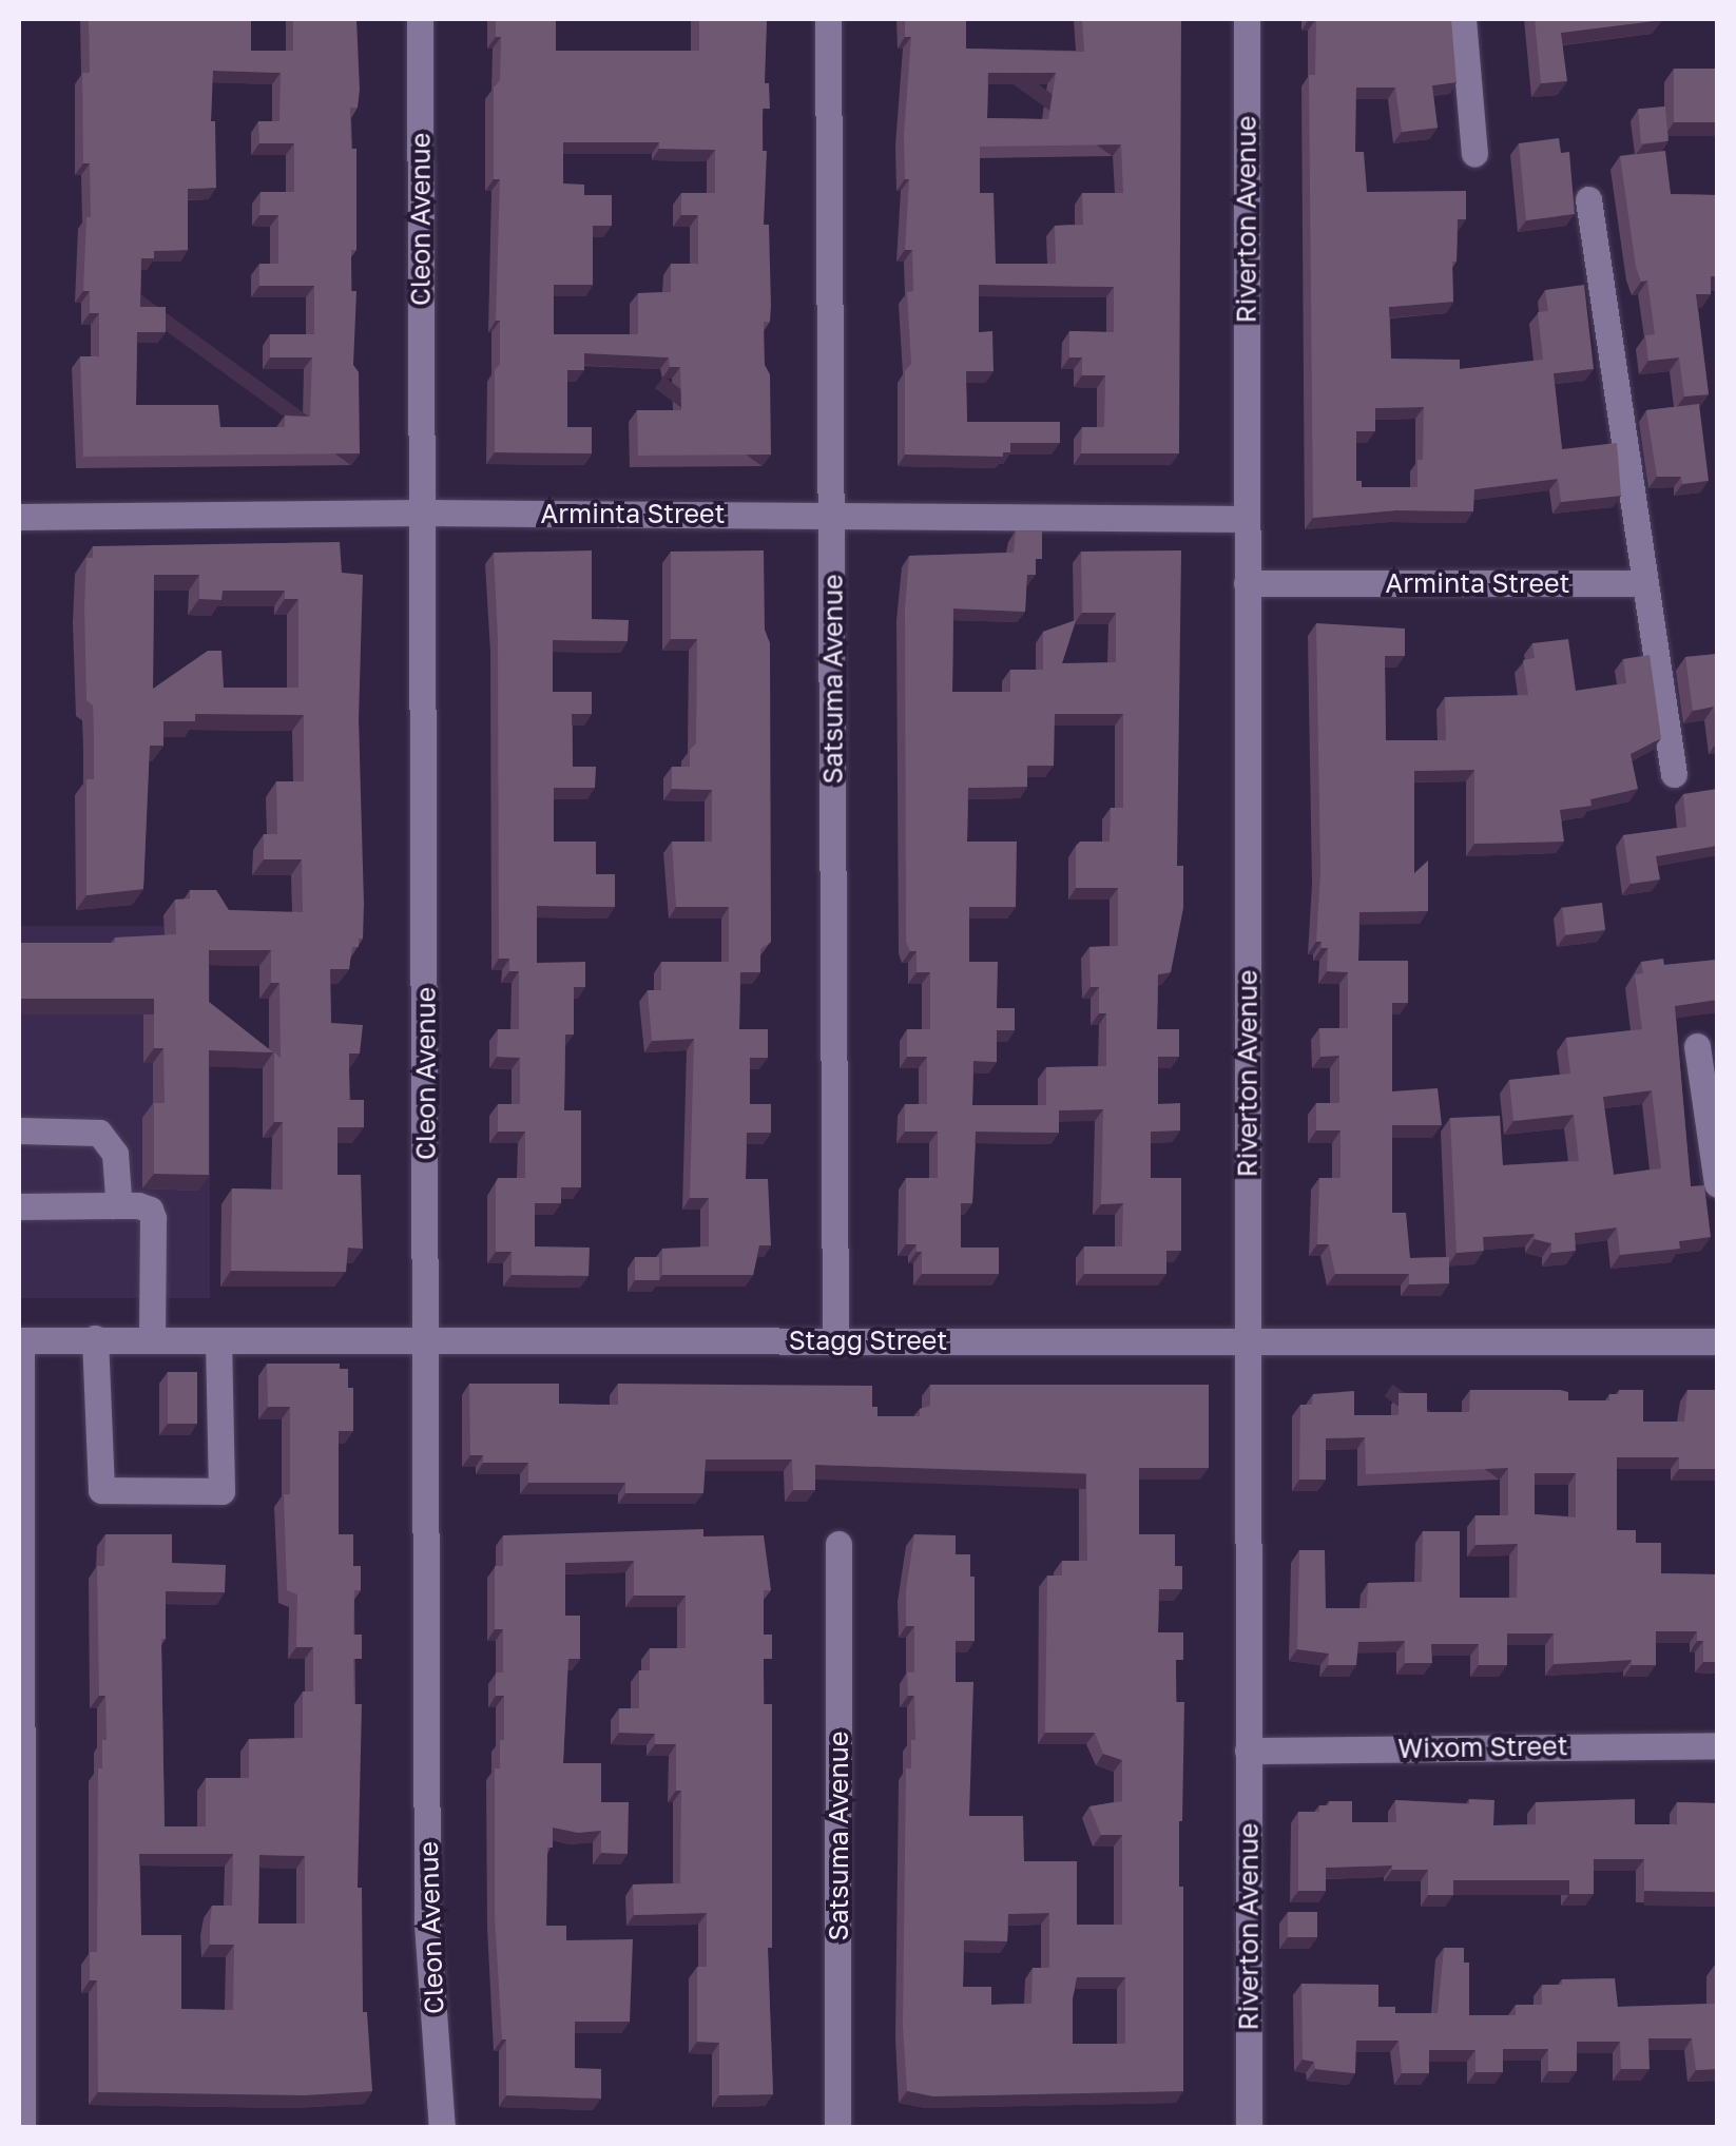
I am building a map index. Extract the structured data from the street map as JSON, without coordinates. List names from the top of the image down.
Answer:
{
  "streets": {
    "street": [
      "Cleon Avenue",
      "Riverton Avenue",
      "Arminta Street",
      "Satsuma Avenue",
      "Stagg Street",
      "Wixom Street"
    ]
  },
  "crossings": [
    ["Cleon Avenue", "Arminta Street"],
    ["Cleon Avenue", "Stagg Street"],
    ["Riverton Avenue", "Arminta Street"],
    ["Riverton Avenue", "Stagg Street"],
    ["Riverton Avenue", "Wixom Street"],
    ["Arminta Street", "Satsuma Avenue"],
    ["Satsuma Avenue", "Stagg Street"]
  ]
}
